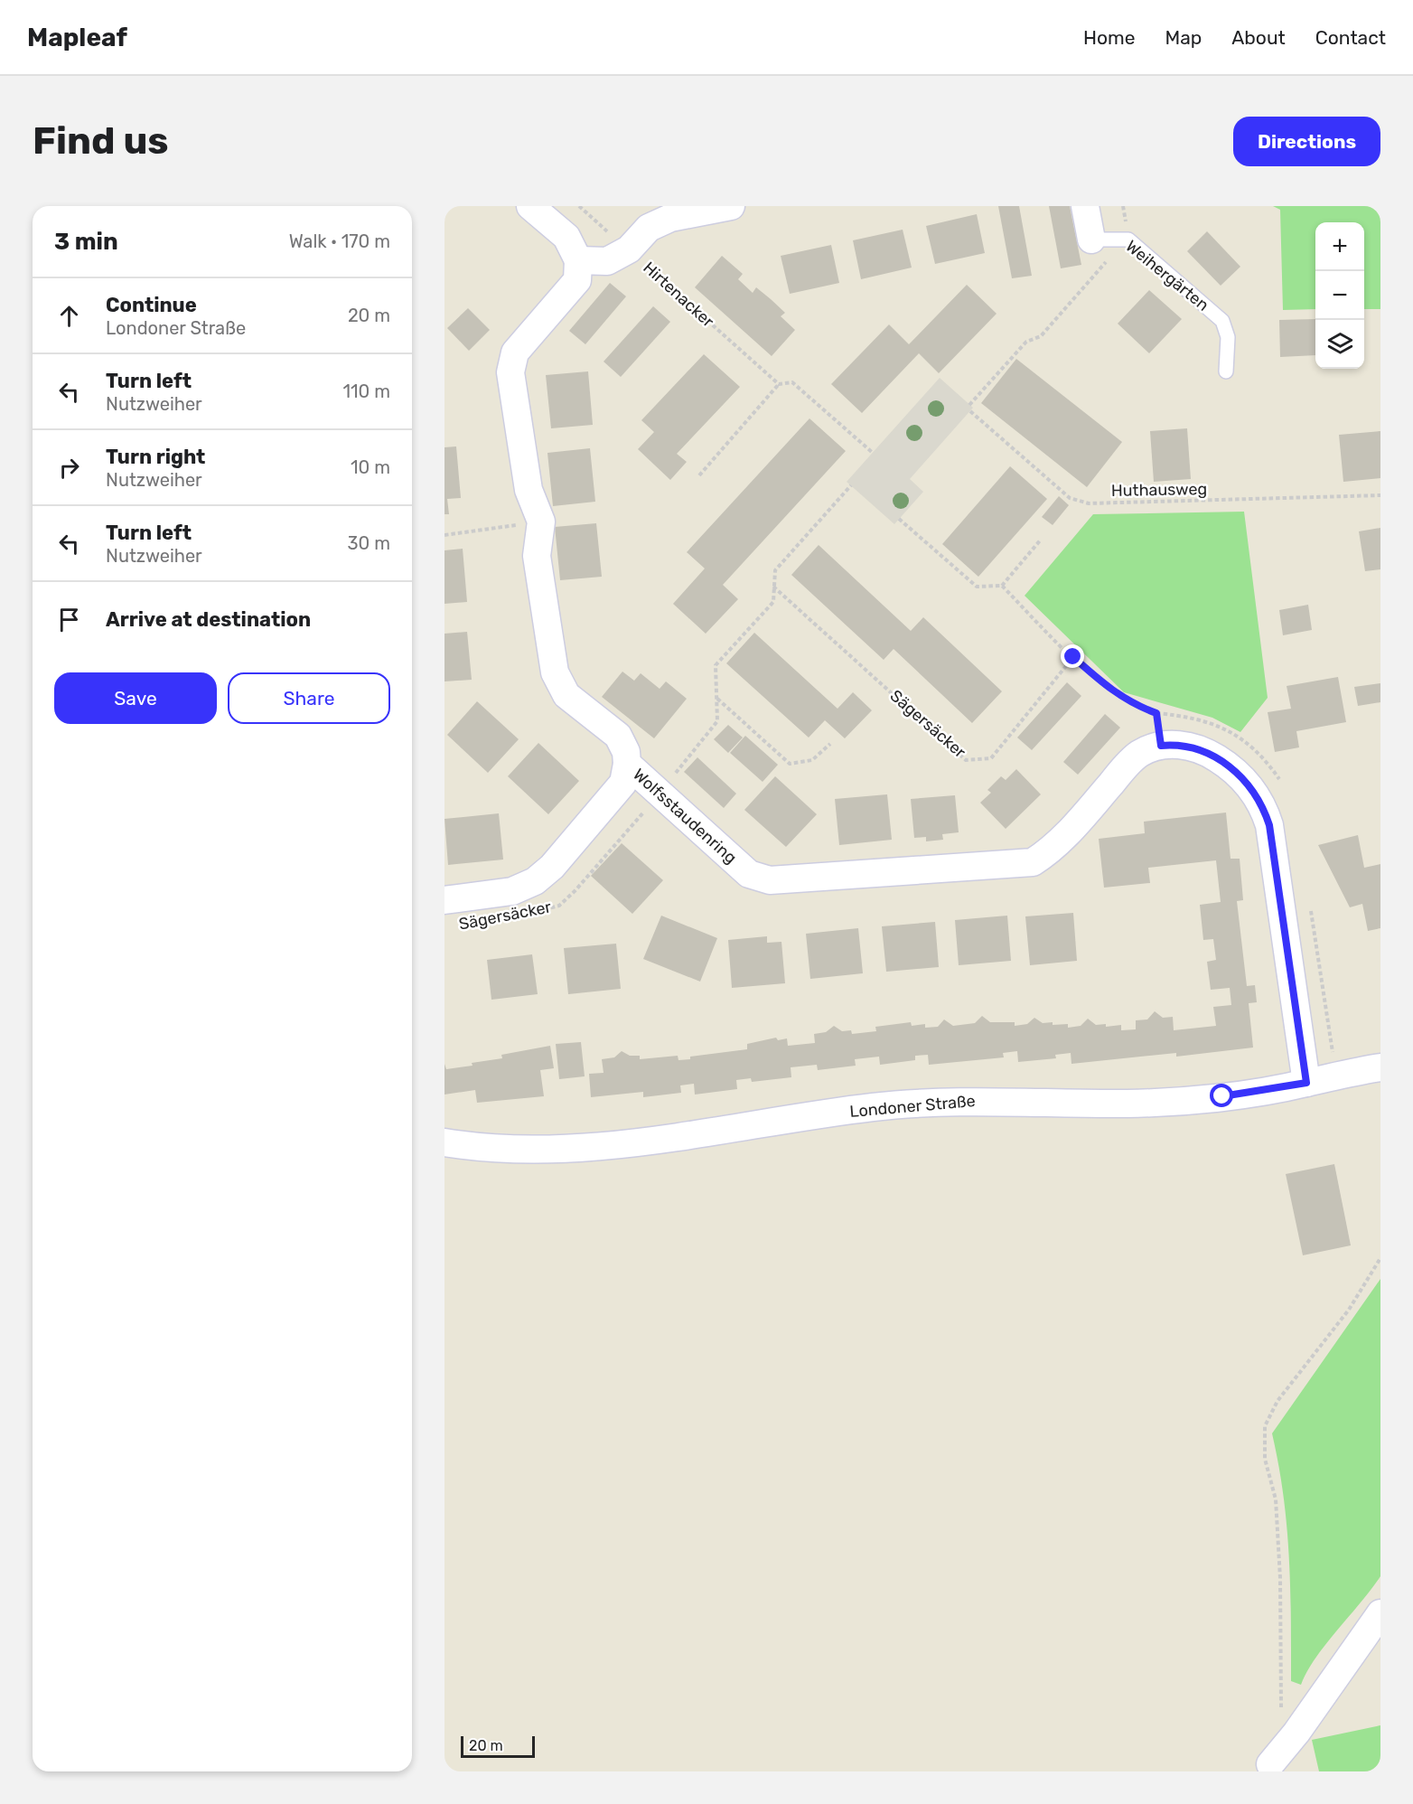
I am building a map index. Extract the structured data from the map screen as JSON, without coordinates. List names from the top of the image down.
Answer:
{
  "streets": {
    "street": [
      "Weihergärten",
      "Sägersäcker",
      "Wolfsstaudenring",
      "Londoner Straße"
    ],
    "path": ["Hirtenacker", "Huthausweg"]
  },
  "crossings": [
    ["Sägersäcker", "Wolfsstaudenring"]
  ],
  "scale_bar": "20 m",
  "page": {
    "header": "Mapleaf",
    "nav": [
      "Home",
      "Map",
      "About",
      "Contact"
    ],
    "buttons": [
      "Directions",
      ["Save", "Share"]
    ],
    "title": "Find us",
    "heading": ["3 min", "Walk · 170 m"],
    "map_buttons": ["+", "−"],
    "list": [
      ["Continue", "Londoner Straße", "20 m"],
      ["Turn left", "Nutzweiher", "110 m"],
      ["Turn right", "Nutzweiher", "10 m"],
      ["Turn left", "Nutzweiher", "30 m"],
      "Arrive at destination"
    ],
    "scale": "20 m"
  }
}
